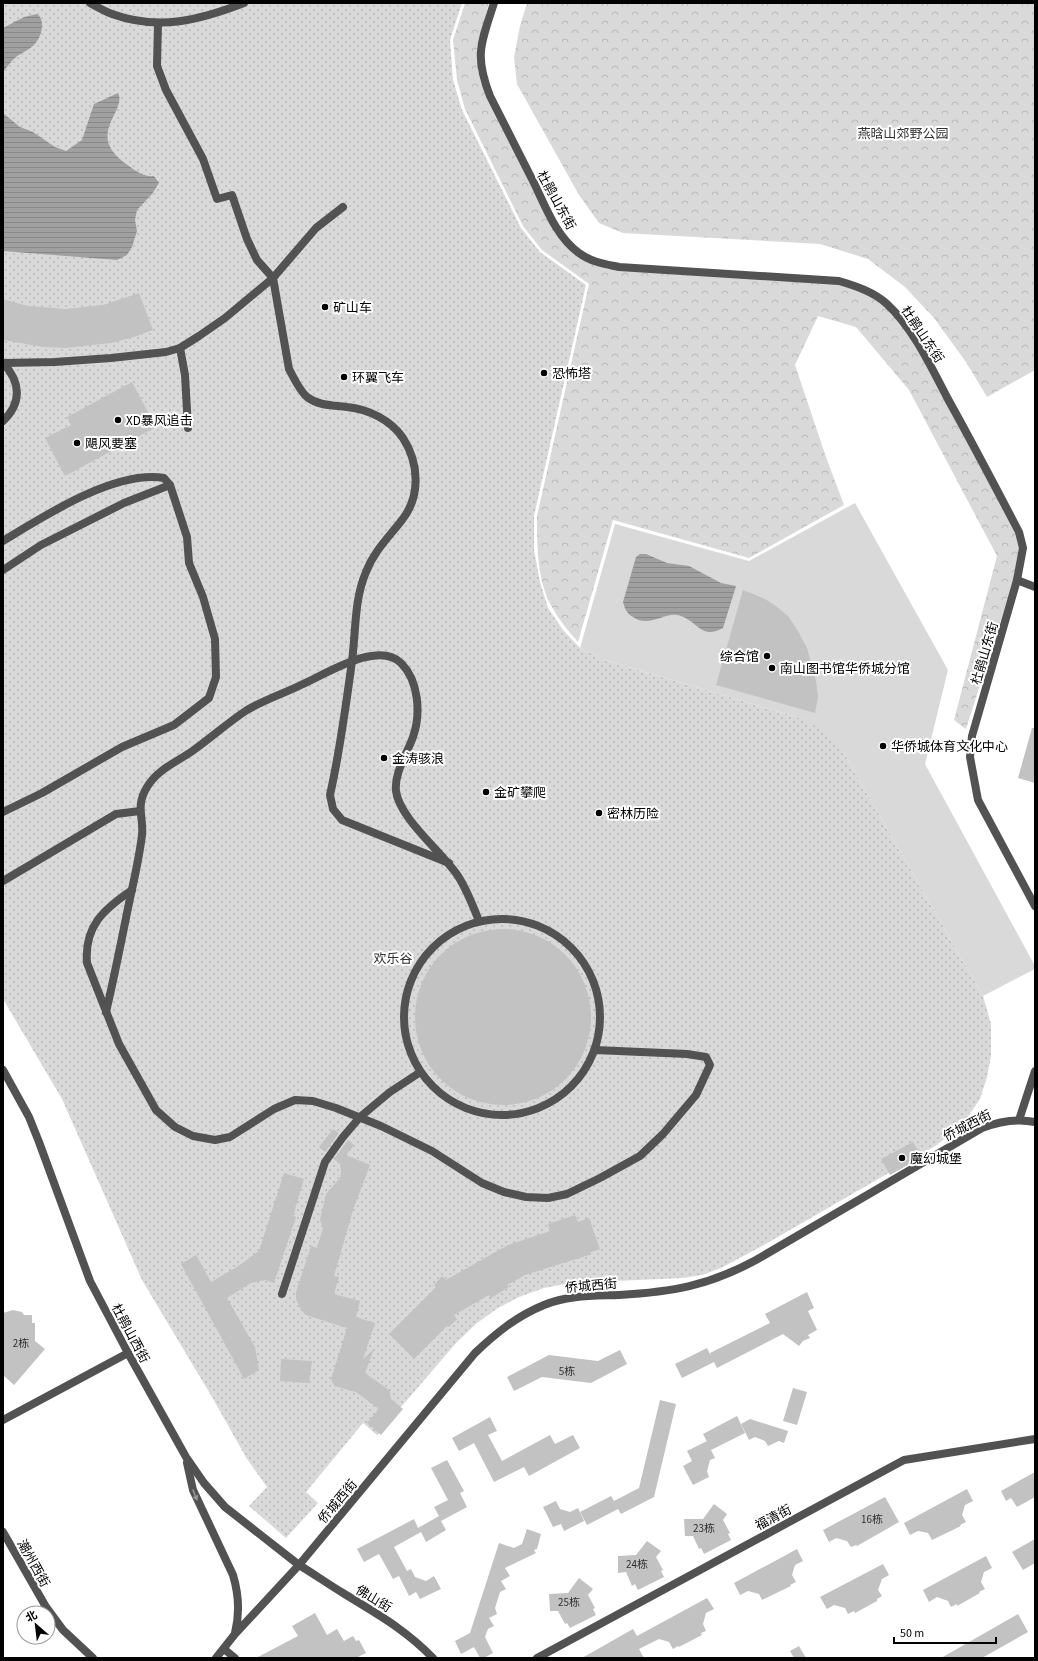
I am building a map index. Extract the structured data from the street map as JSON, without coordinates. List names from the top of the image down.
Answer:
{
  "streets": {
    "street": [
      "杜鹃山东街",
      "侨城西街",
      "杜鹃山西街",
      "福清街",
      "潮州西街",
      "佛山街"
    ]
  },
  "crossings": [
    ["侨城西街", "杜鹃山西街"],
    ["侨城西街", "佛山街"],
    ["杜鹃山西街", "佛山街"]
  ],
  "parks": ["燕晗山郊野公园", "欢乐谷"],
  "places": [
    "矿山车",
    "恐怖塔",
    "环翼飞车",
    "XD暴风追击",
    "飓风要塞",
    "综合馆",
    "南山图书馆华侨城分馆",
    "华侨城体育文化中心",
    "金涛骇浪",
    "金矿攀爬",
    "密林历险",
    "魔幻城堡"
  ],
  "house_numbers": [
    "2栋",
    "5栋",
    "16栋",
    "23栋",
    "24栋",
    "25栋"
  ],
  "scale_bar": "50 m",
  "north": "top left"
}
